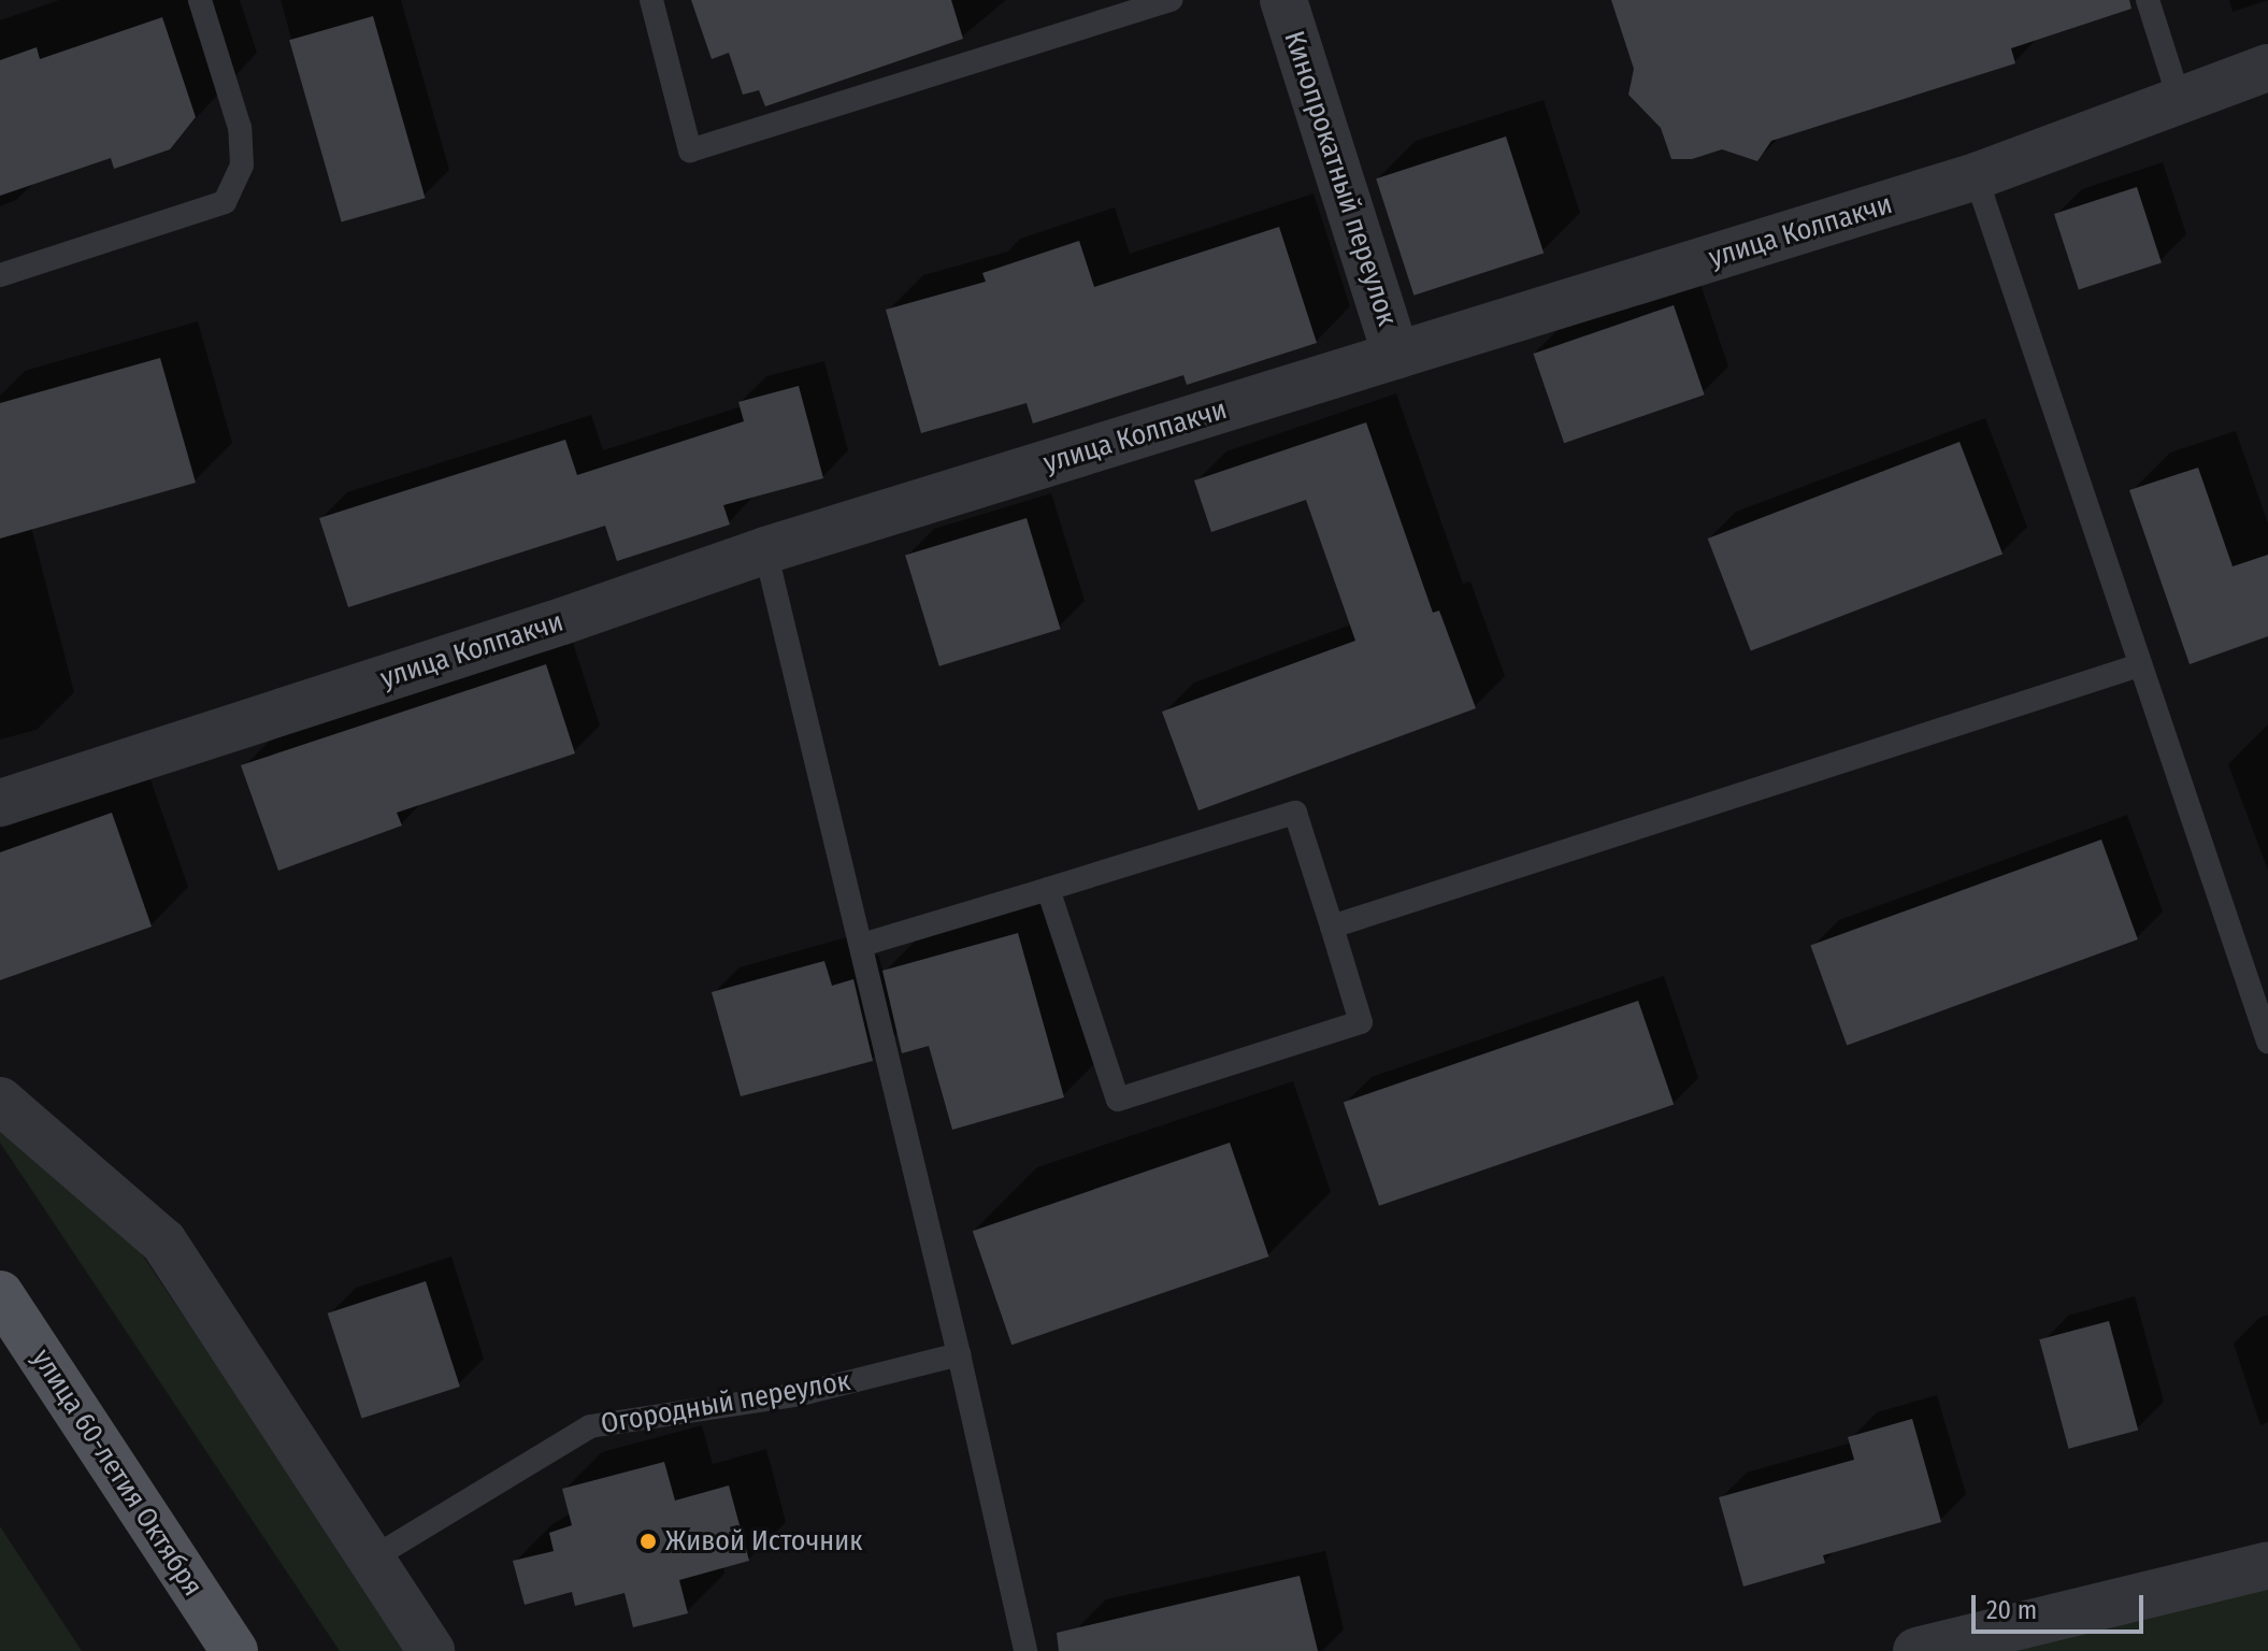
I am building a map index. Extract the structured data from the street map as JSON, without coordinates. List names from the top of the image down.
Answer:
{
  "streets": {
    "main road": ["улица 60-летия Октября"],
    "street": ["Кинопрокатный переулок", "улица Колпакчи"],
    "lane": ["Огородный переулок"]
  },
  "crossings": [
    ["Кинопрокатный переулок", "улица Колпакчи"]
  ],
  "places": ["Живой Источник"],
  "scale_bar": "20 m"
}
